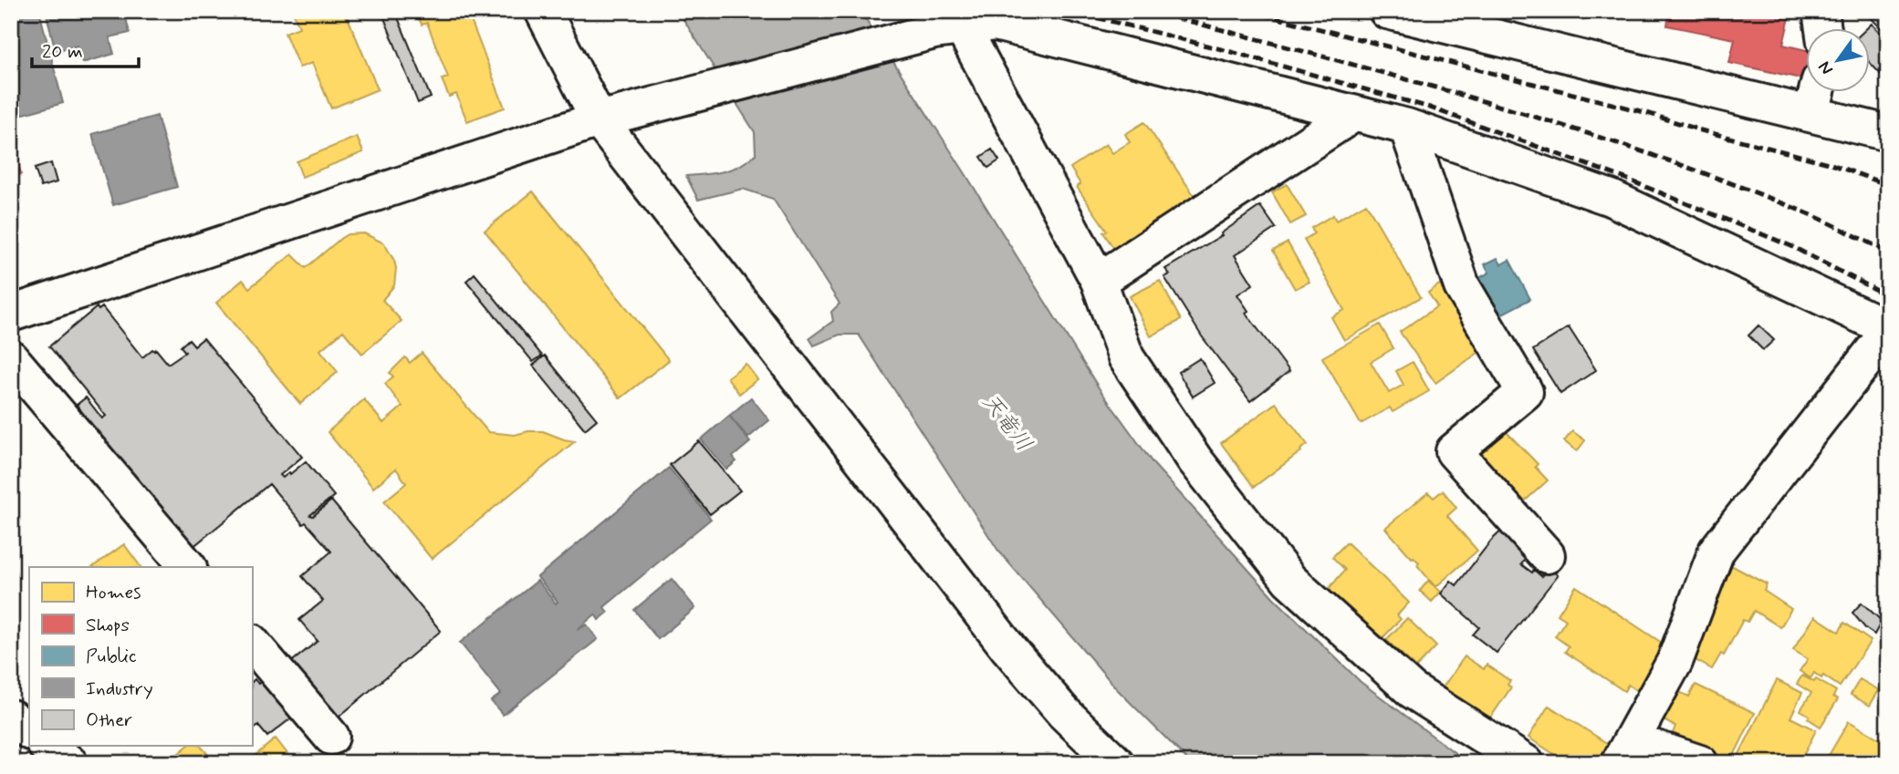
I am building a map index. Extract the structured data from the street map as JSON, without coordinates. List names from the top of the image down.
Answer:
{
  "water": ["天竜川"],
  "legend": [
    "Homes",
    "Shops",
    "Public",
    "Industry",
    "Other"
  ],
  "scale_bar": "20 m",
  "north": "bottom left"
}
